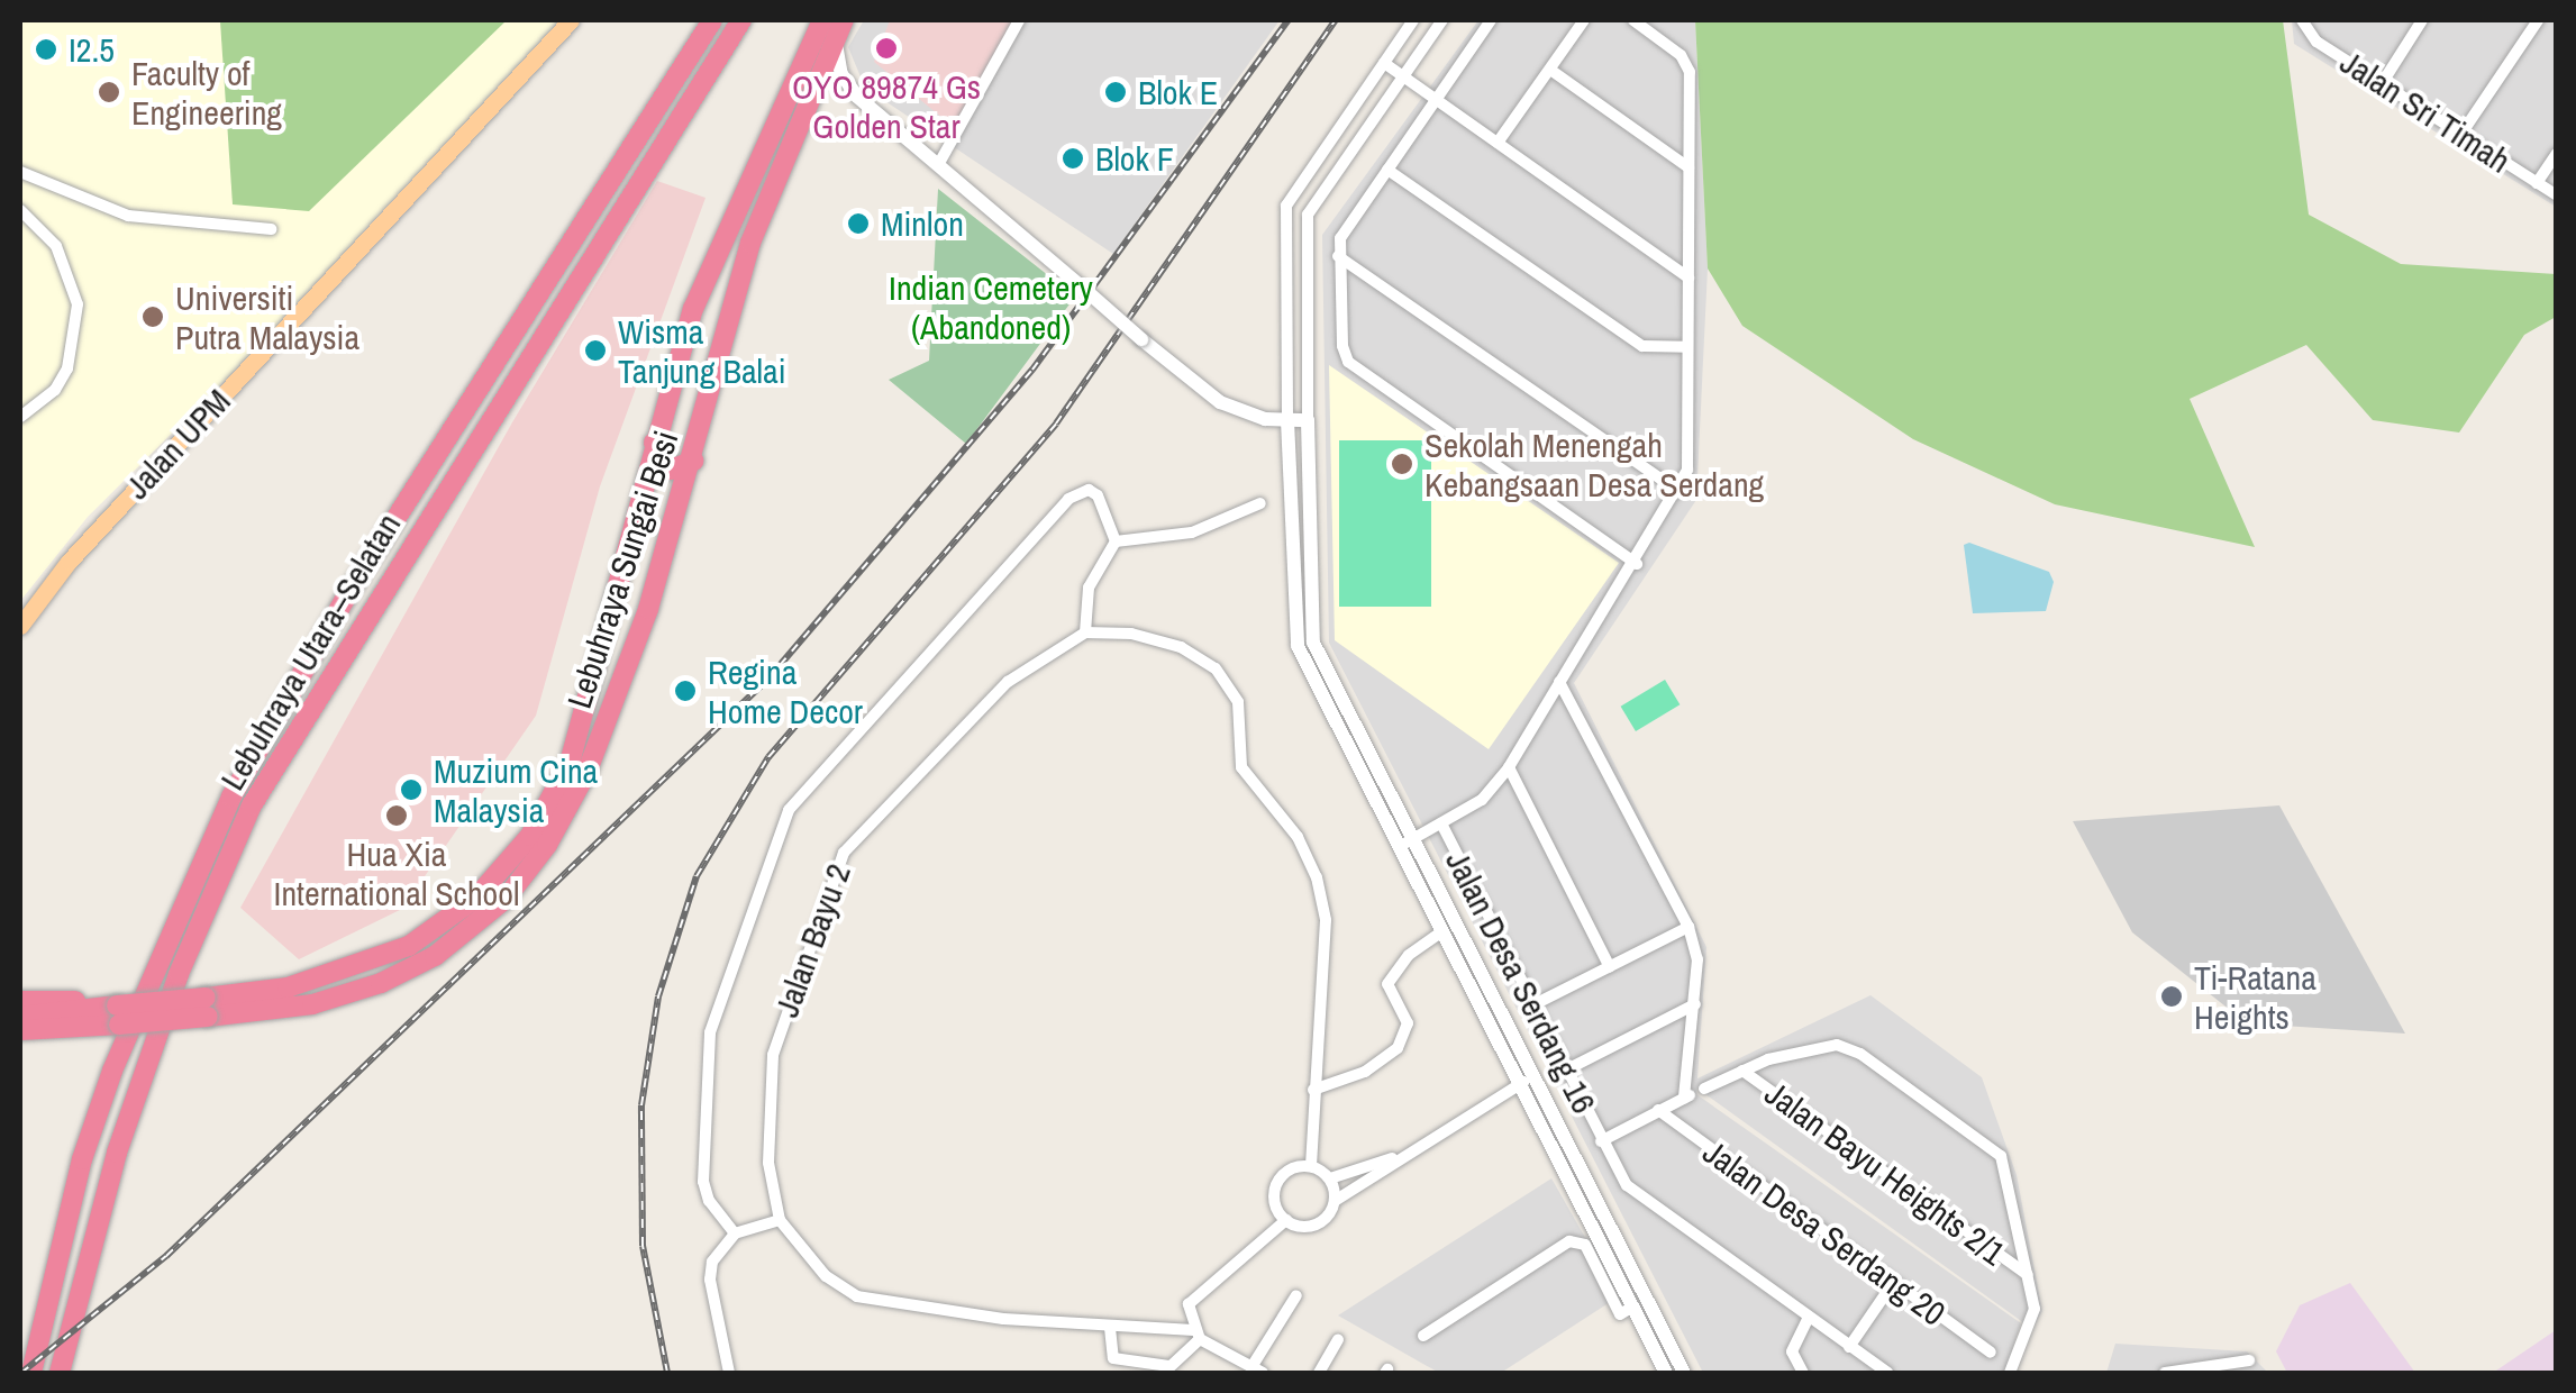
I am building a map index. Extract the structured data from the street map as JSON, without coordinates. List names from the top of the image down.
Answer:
{
  "streets": {
    "highway": ["Lebuhraya Sungai Besi", "Lebuhraya Utara–Selatan"],
    "main road": ["Jalan UPM"],
    "street": [
      "Jalan Sri Timah",
      "Jalan Bayu 2",
      "Jalan Desa Serdang 16",
      "Jalan Bayu Heights 2/1",
      "Jalan Desa Serdang 20"
    ]
  },
  "parks": ["Indian Cemetery (Abandoned)"],
  "places": [
    "OYO 89874 Gs Golden Star",
    "I2.5",
    "Faculty of Engineering",
    "Blok E",
    "Blok F",
    "Minlon",
    "Universiti Putra Malaysia",
    "Wisma Tanjung Balai",
    "Sekolah Menengah Kebangsaan Desa Serdang",
    "Regina Home Decor",
    "Muzium Cina Malaysia",
    "Hua Xia International School",
    "Ti-Ratana Heights"
  ]
}
